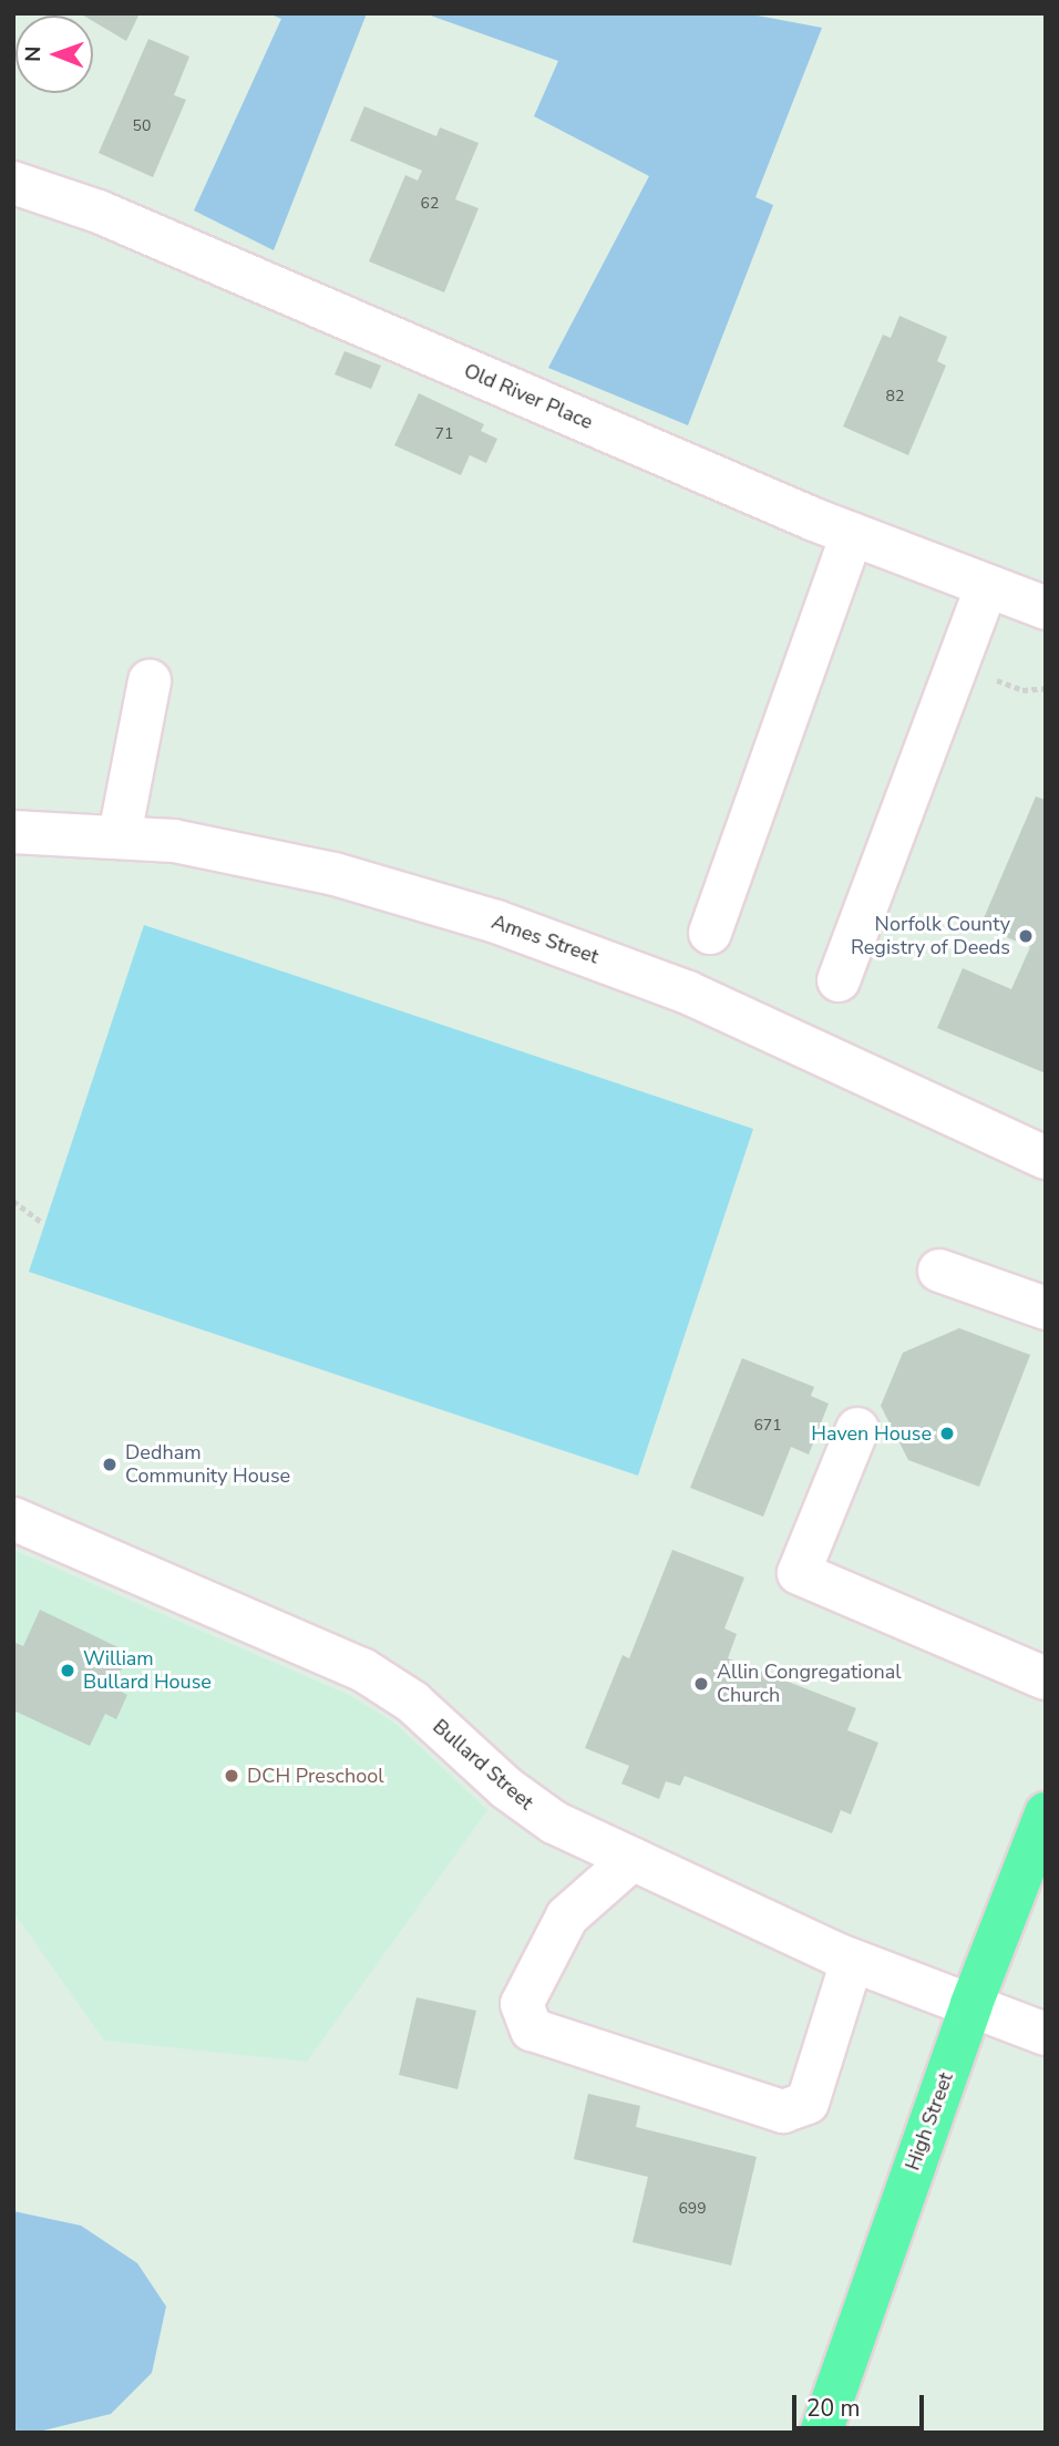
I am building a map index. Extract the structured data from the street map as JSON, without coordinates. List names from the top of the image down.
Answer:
{
  "streets": {
    "main road": ["High Street"],
    "street": ["Old River Place", "Ames Street", "Bullard Street"]
  },
  "crossings": [
    ["Bullard Street", "High Street"]
  ],
  "places": [
    "Norfolk County Registry of Deeds",
    "Haven House",
    "Dedham Community House",
    "William Bullard House",
    "Allin Congregational Church",
    "DCH Preschool"
  ],
  "house_numbers": [
    "50",
    "62",
    "82",
    "71",
    "671",
    "699"
  ],
  "scale_bar": "20 m",
  "north": "left"
}
